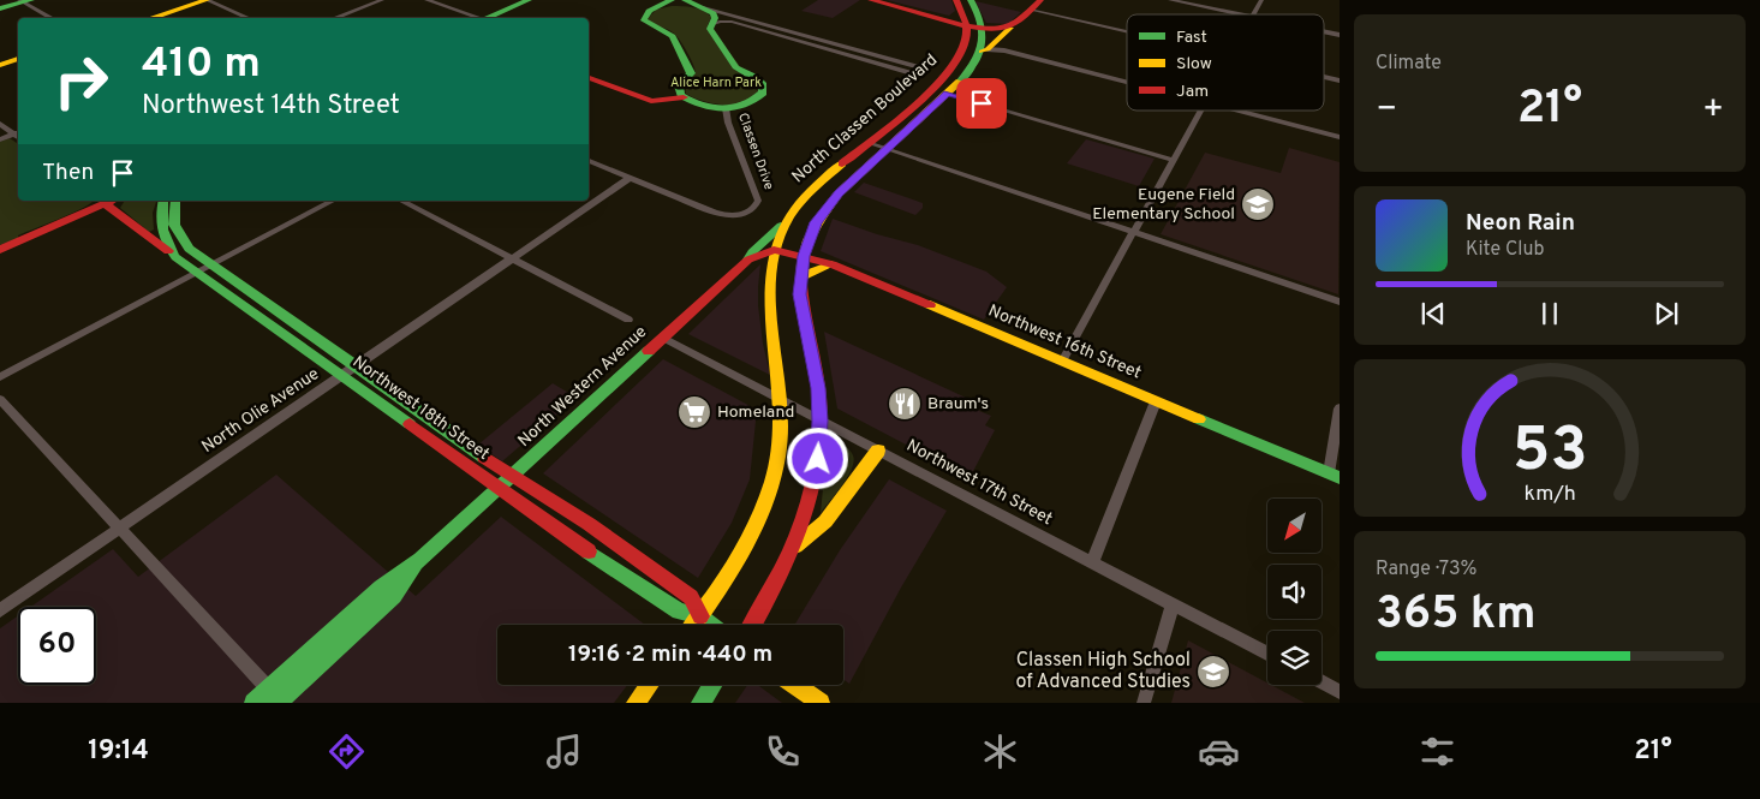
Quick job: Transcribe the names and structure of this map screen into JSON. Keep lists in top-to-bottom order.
{
  "streets": {
    "street": [
      "North Classen Boulevard",
      "Classen Drive",
      "Northwest 16th Street",
      "North Western Avenue",
      "Northwest 18th Street",
      "North Olie Avenue",
      "Northwest 17th Street"
    ]
  },
  "crossings": [
    ["North Classen Boulevard", "Northwest 16th Street"],
    ["North Classen Boulevard", "North Western Avenue"],
    ["North Classen Boulevard", "Northwest 18th Street"],
    ["North Classen Boulevard", "Northwest 17th Street"],
    ["Classen Drive", "North Olie Avenue"],
    ["Northwest 16th Street", "North Western Avenue"],
    ["North Western Avenue", "Northwest 18th Street"],
    ["North Western Avenue", "Northwest 17th Street"],
    ["Northwest 18th Street", "North Olie Avenue"]
  ],
  "parks": ["Alice Harn Park"],
  "places": {
    "school or university": ["Eugene Field Elementary School", "Classen High School of Advanced Studies"],
    "restaurant": ["Braum's"],
    "supermarket": ["Homeland"]
  },
  "legend": ["Fast", "Slow", "Jam"],
  "north": "bottom left",
  "page": {
    "tile": [
      "Climate",
      ["Range · 73%", "365 km"]
    ],
    "turn": ["410 m", "Northwest 14th Street"],
    "heat": ["−", "21°", "+"],
    "then": "Then",
    "song": ["Neon Rain", "Kite Club"],
    "limit": "60",
    "trip": "19:16 · 2 min · 440 m",
    "tabs": ["19:14", "21°"],
    "gauge": ["53", "km/h"]
  }
}
